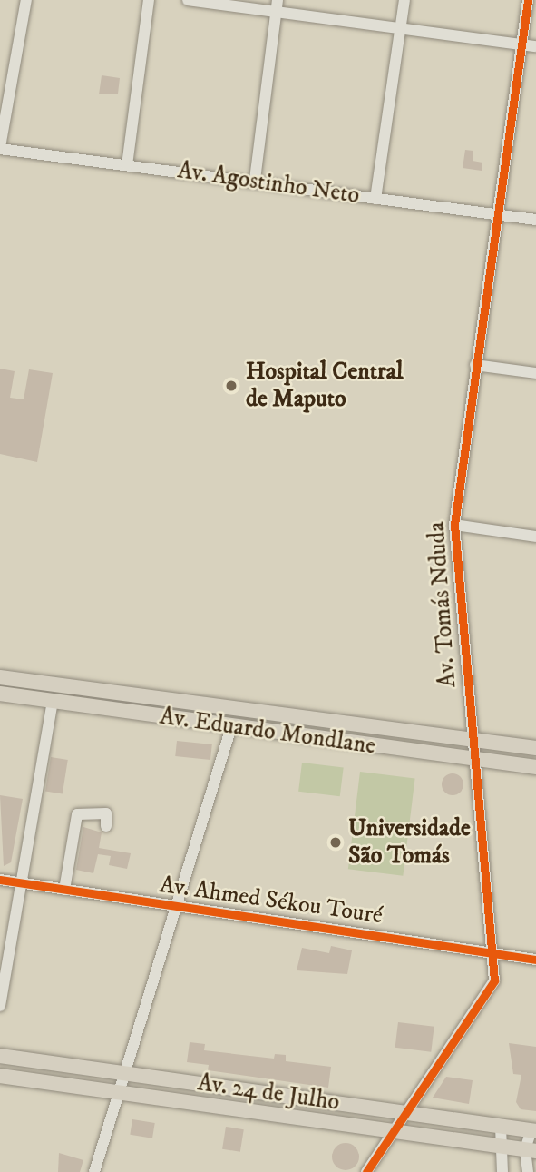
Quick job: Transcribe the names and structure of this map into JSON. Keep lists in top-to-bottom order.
{
  "streets": {
    "main road": ["Av. Eduardo Mondlane", "Av. 24 de Julho"],
    "street": ["Av. Agostinho Neto", "Av. Tomás Nduda", "Av. Ahmed Sékou Touré"]
  },
  "crossings": [
    ["Av. Agostinho Neto", "Av. Tomás Nduda"],
    ["Av. Tomás Nduda", "Av. Eduardo Mondlane"],
    ["Av. Tomás Nduda", "Av. Ahmed Sékou Touré"],
    ["Av. Tomás Nduda", "Av. 24 de Julho"]
  ],
  "places": ["Hospital Central de Maputo", "Universidade São Tomás"]
}
